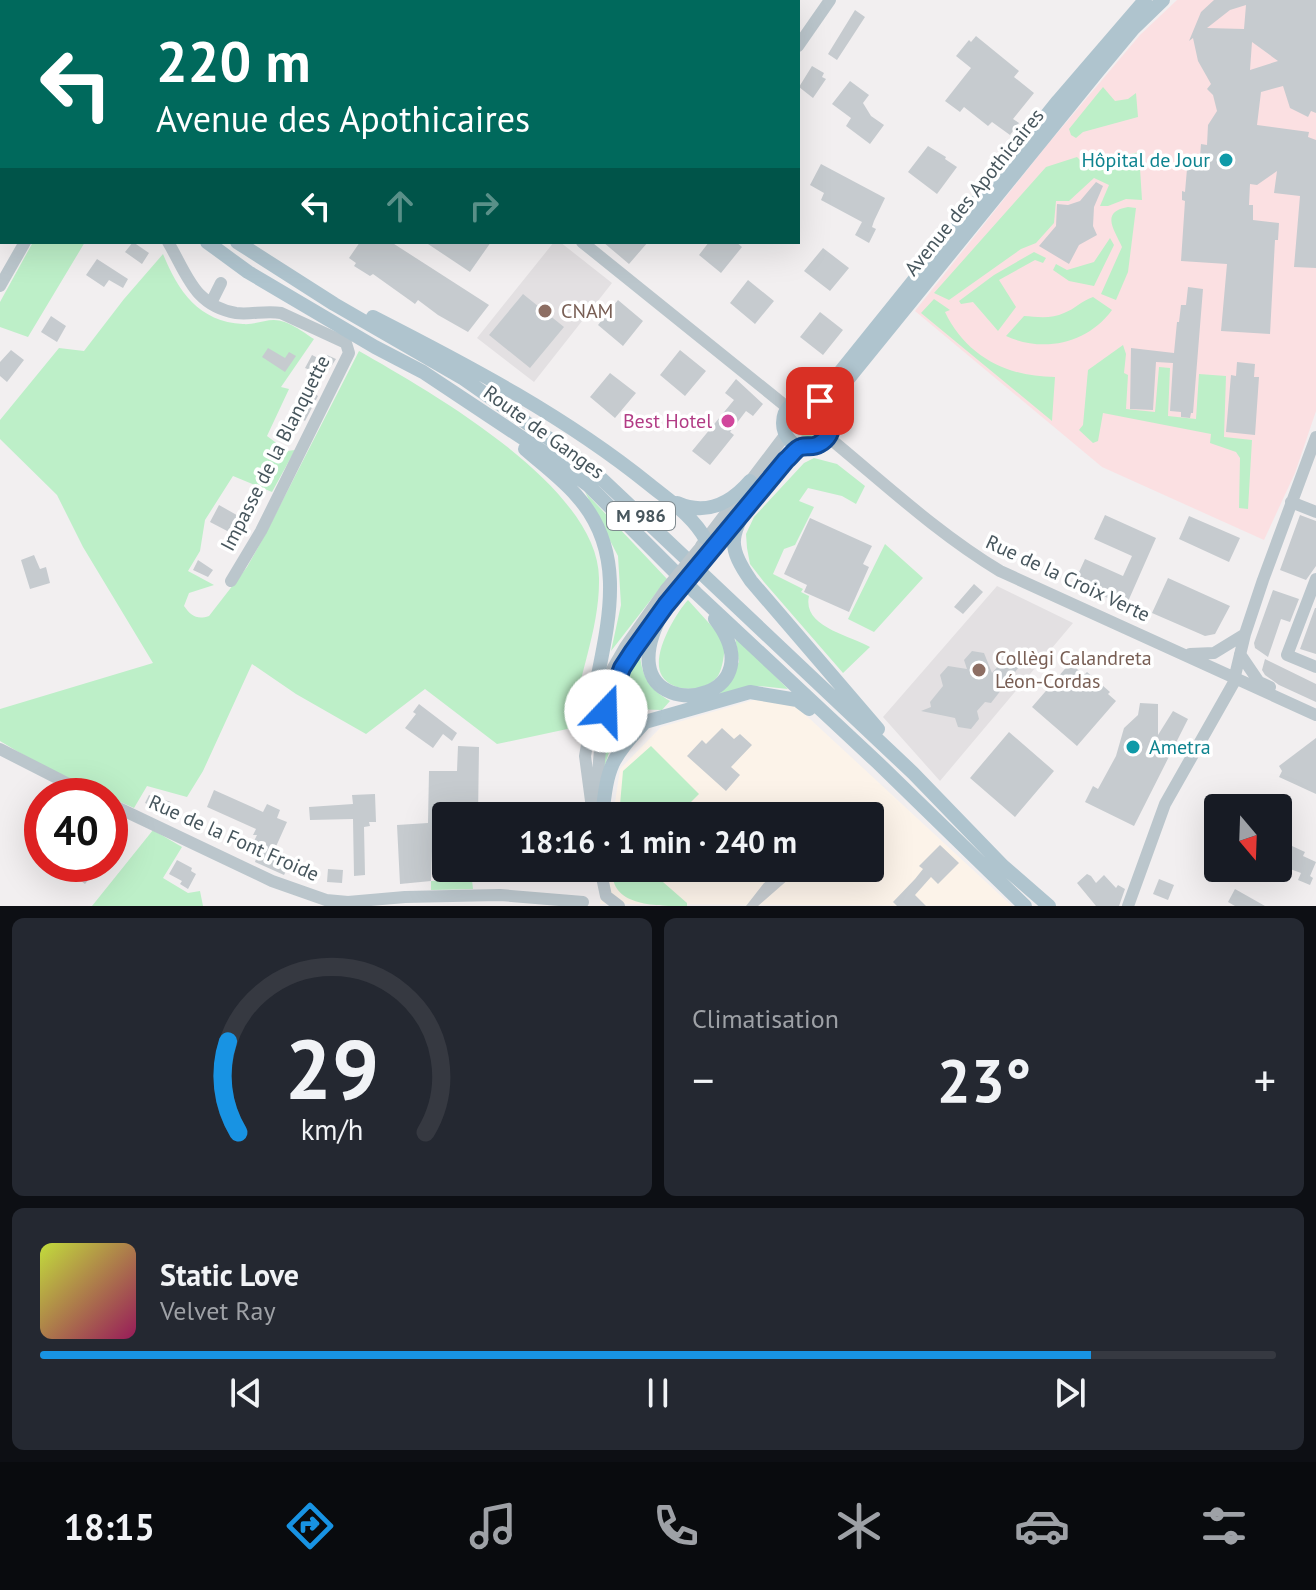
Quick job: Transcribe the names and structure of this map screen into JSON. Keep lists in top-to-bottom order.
{
  "streets": {
    "main road": ["Avenue des Apothicaires", "Route de Ganges", "M 986"],
    "street": ["Impasse de la Blanquette", "Rue de la Croix Verte", "Rue de la Font Froide"]
  },
  "crossings": [
    ["Avenue des Apothicaires", "Rue de la Croix Verte"],
    ["Route de Ganges", "M 986"]
  ],
  "places": [
    "Hôpital de Jour",
    "CNAM",
    "Best Hotel",
    "Collègi Calandreta Léon-Cordas",
    "Ametra"
  ],
  "north": "bottom",
  "page": {
    "turn": ["220 m", "Avenue des Apothicaires"],
    "limit": "40",
    "trip": "18:16 · 1 min · 240 m",
    "tile": "Climatisation",
    "heat": ["−", "23°", "+"],
    "song": ["Static Love", "Velvet Ray"],
    "tabs": "18:15",
    "gauge": ["29", "km/h"]
  }
}
